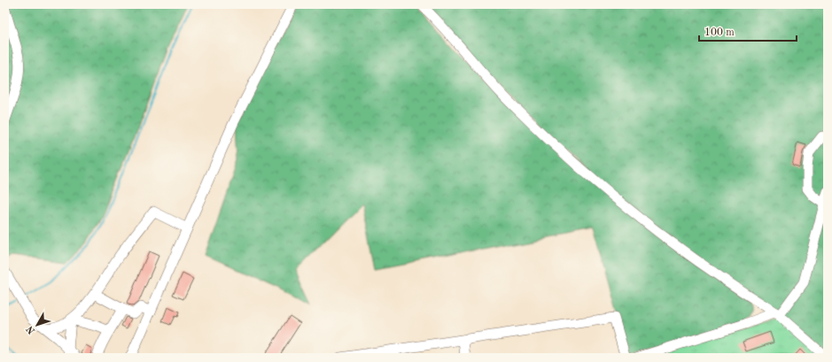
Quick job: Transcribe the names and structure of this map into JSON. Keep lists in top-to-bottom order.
{
  "scale_bar": "100 m",
  "north": "bottom left"
}
